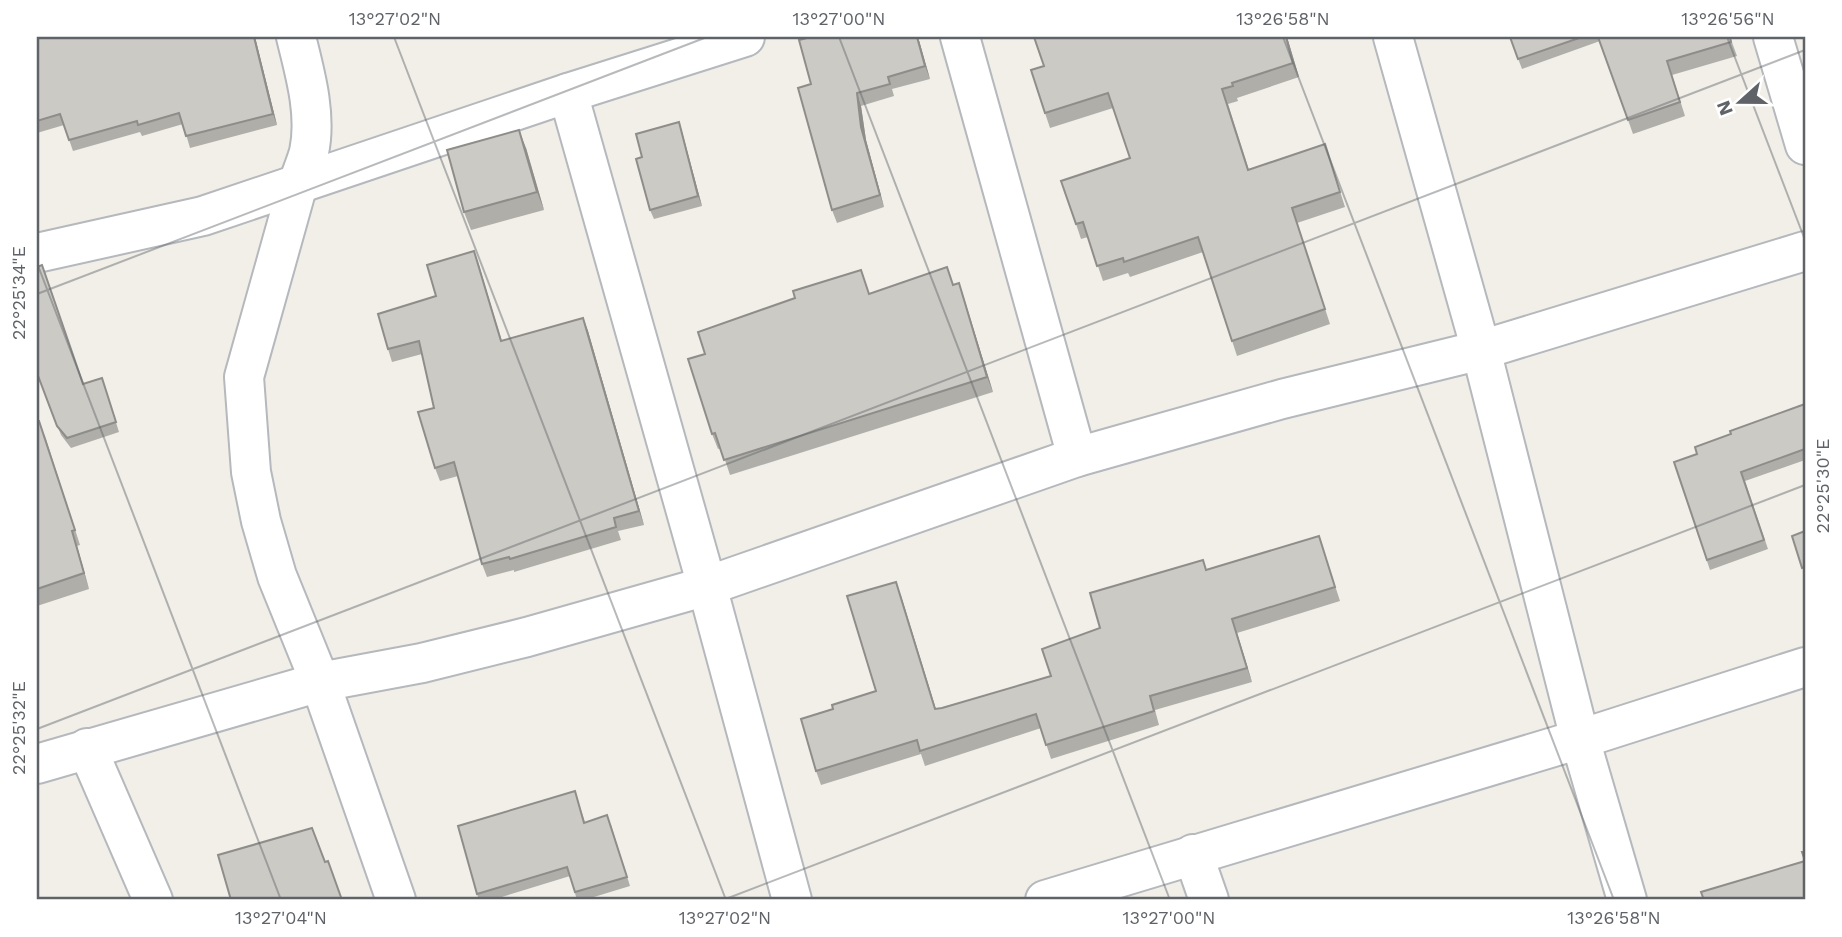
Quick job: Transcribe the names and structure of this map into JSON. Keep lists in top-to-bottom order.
{
  "north": "left",
  "coordinates": [
    "13°27'02\"N",
    "13°27'00\"N",
    "13°26'58\"N",
    "13°26'56\"N",
    "22°25'34\"E",
    "22°25'30\"E",
    "22°25'32\"E",
    "13°27'04\"N"
  ]
}
